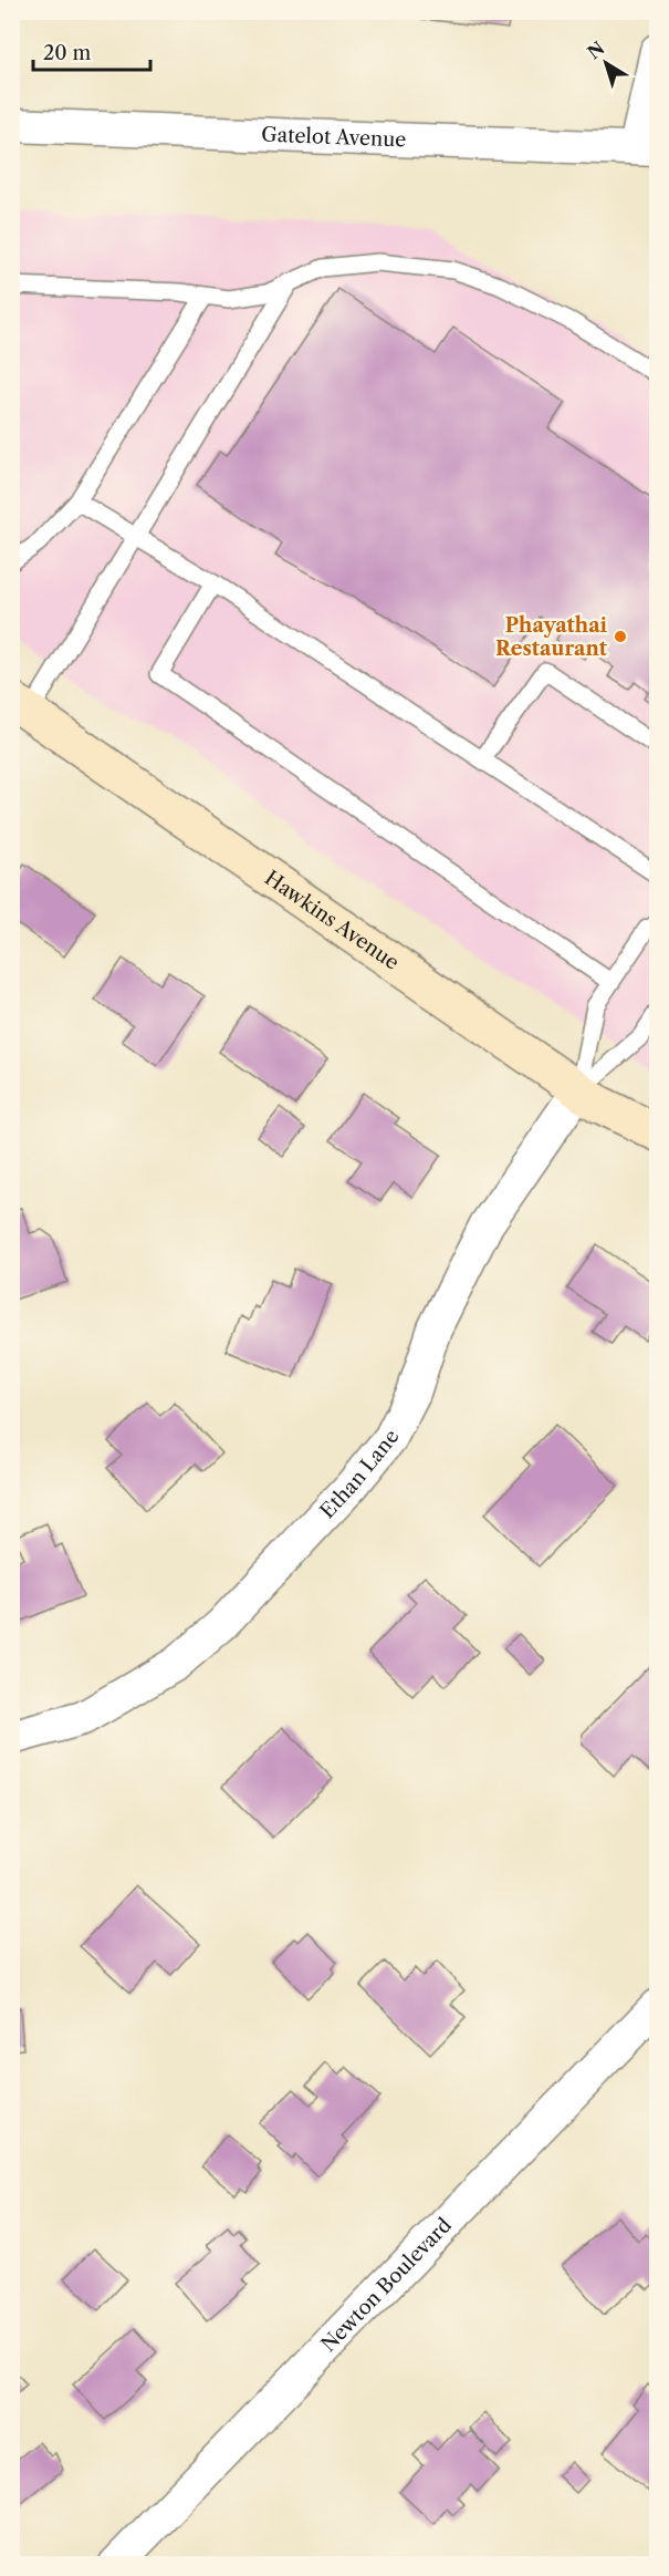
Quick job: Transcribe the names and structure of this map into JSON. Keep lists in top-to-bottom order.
{
  "streets": {
    "street": [
      "Gatelot Avenue",
      "Hawkins Avenue",
      "Ethan Lane",
      "Newton Boulevard"
    ]
  },
  "crossings": [
    ["Hawkins Avenue", "Ethan Lane"]
  ],
  "places": ["Phayathai Restaurant"],
  "scale_bar": "20 m",
  "north": "top left"
}
